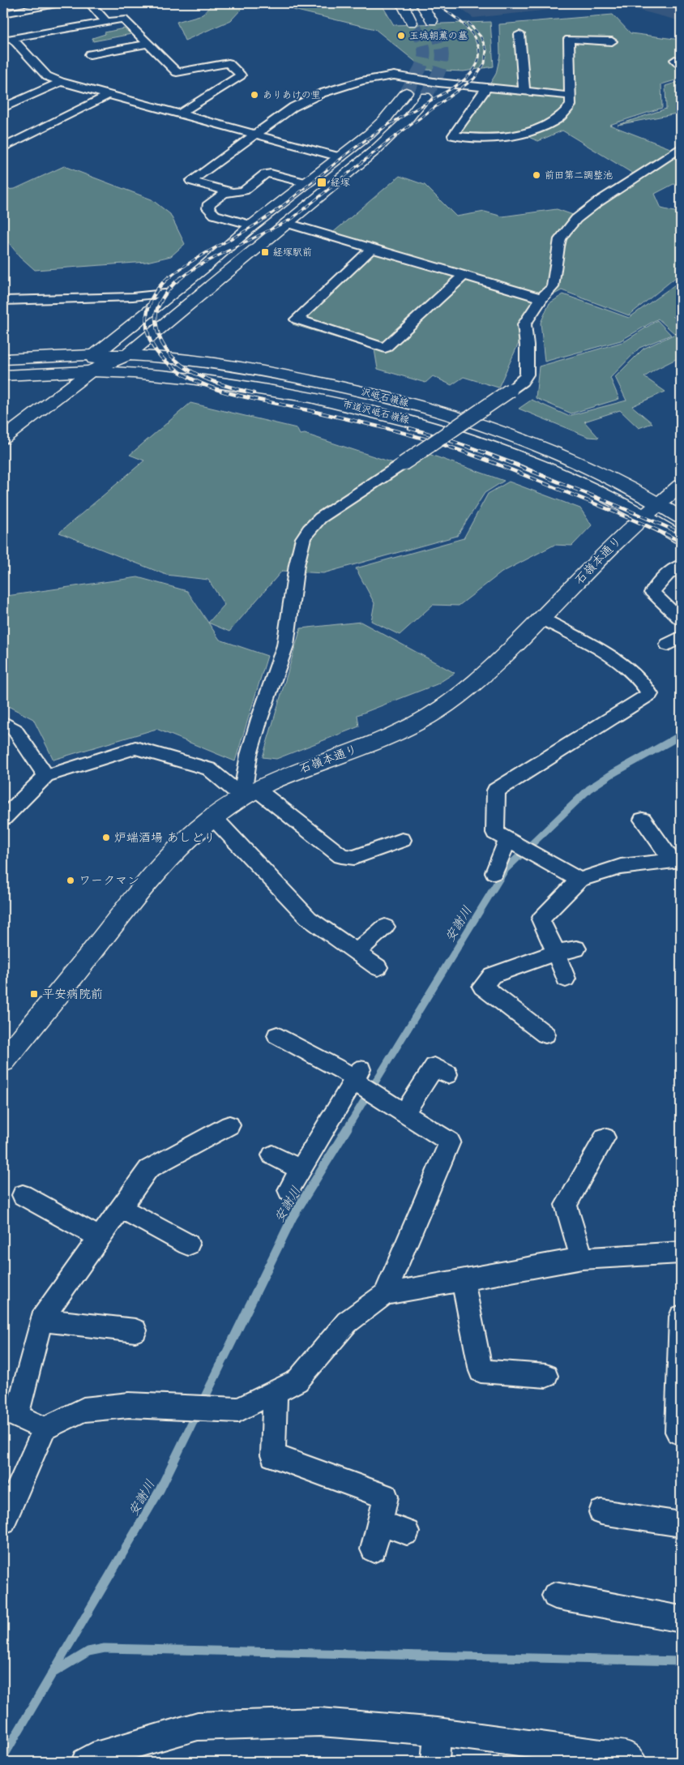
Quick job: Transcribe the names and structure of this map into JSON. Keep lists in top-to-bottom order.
{
  "streets": {
    "street": ["沢岻石嶺線", "市道沢岻石嶺線", "石嶺本通り"]
  },
  "crossings": [
    ["沢岻石嶺線", "市道沢岻石嶺線"],
    ["沢岻石嶺線", "石嶺本通り"],
    ["市道沢岻石嶺線", "石嶺本通り"]
  ],
  "water": ["安謝川"],
  "places": {
    "other": [
      "玉城朝薫の墓",
      "ありあけの里",
      "前田第二調整池",
      "炉端酒場 あしどり",
      "ワークマン"
    ],
    "transit": ["経塚", "経塚駅前", "平安病院前"]
  }
}
